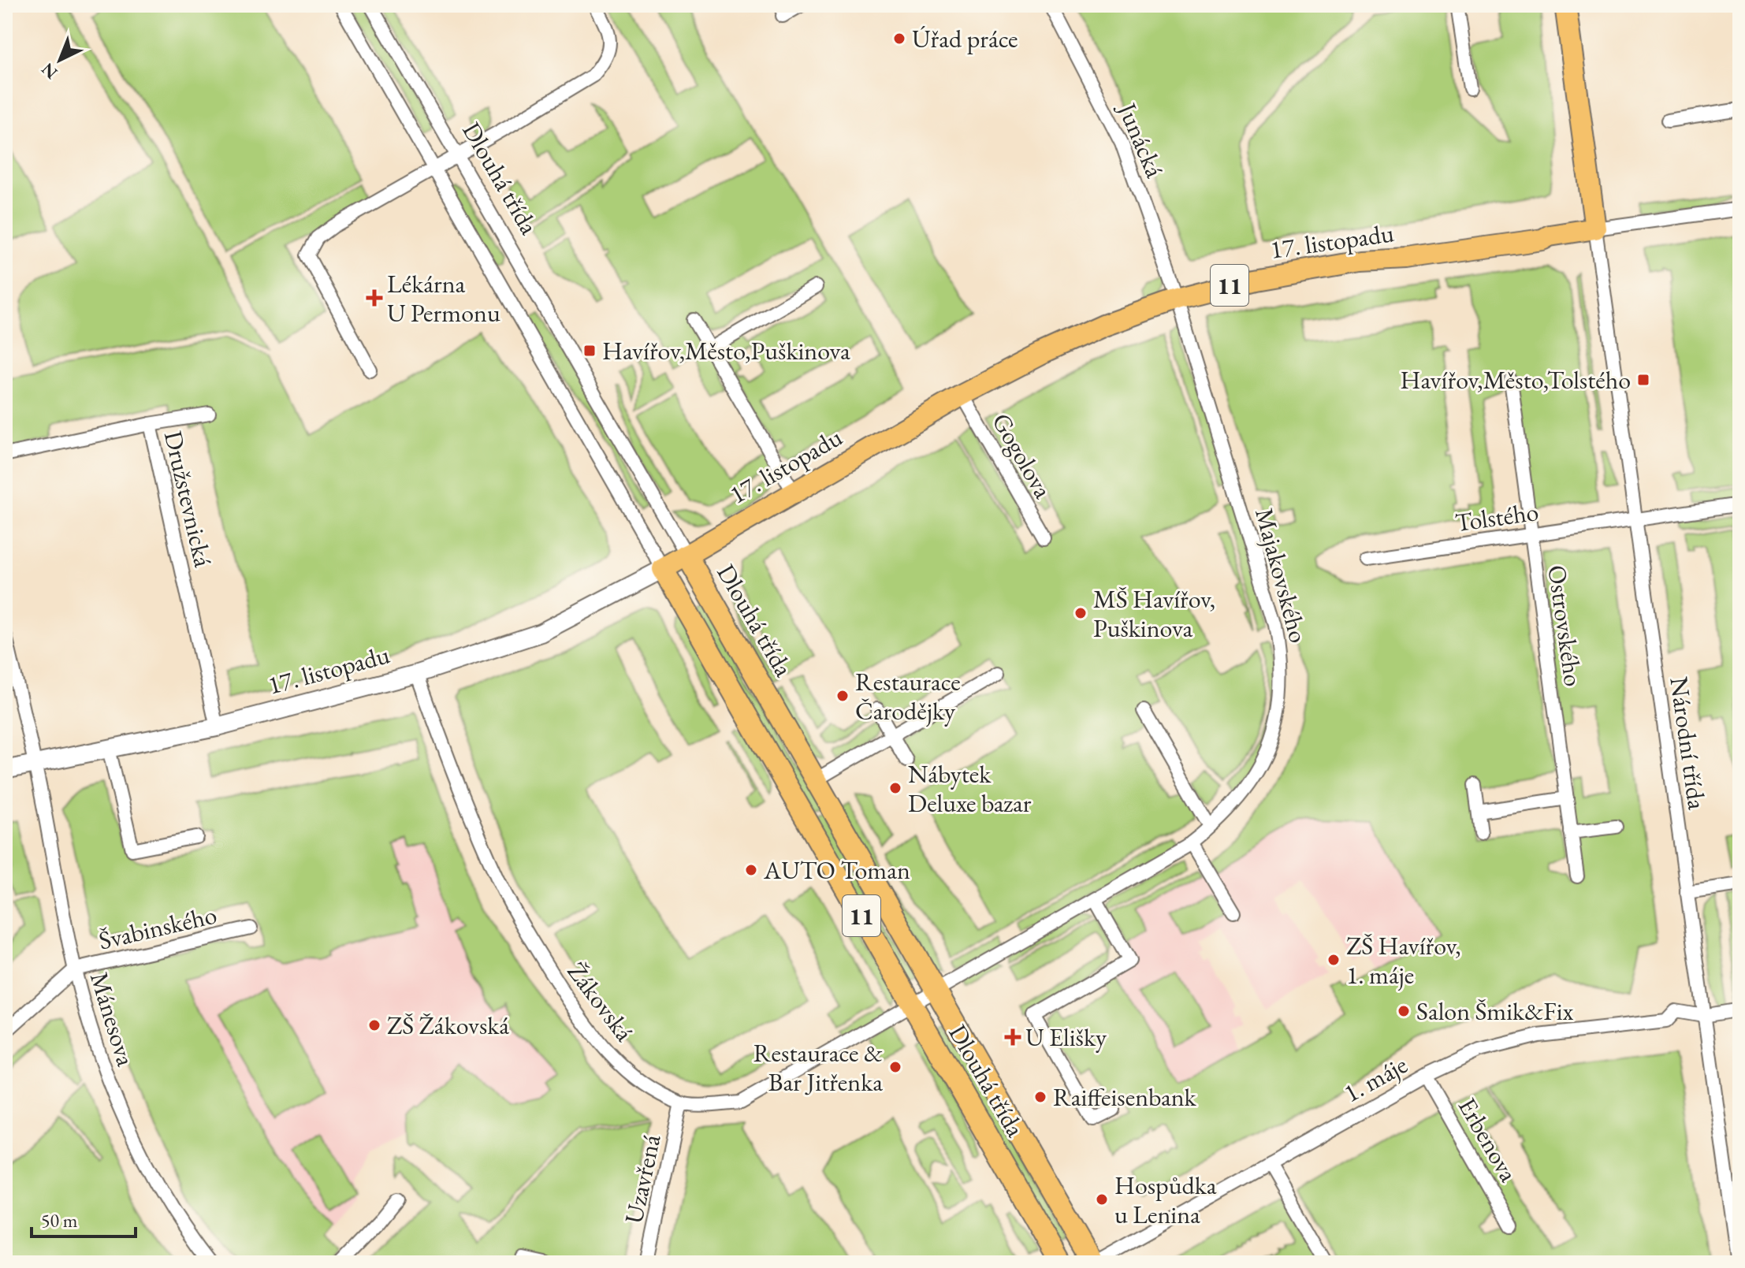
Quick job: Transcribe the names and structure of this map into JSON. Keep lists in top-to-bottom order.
{
  "streets": {
    "main road": ["Dlouhá třída", "17. listopadu", "11"],
    "street": [
      "Junácká",
      "Gogolova",
      "Družstevnická",
      "Tolstého",
      "Majakovského",
      "Ostrovského",
      "Národní třída",
      "Švabinského",
      "Žákovská",
      "Mánesova",
      "1. máje",
      "Erbenova",
      "Uzavřená"
    ]
  },
  "crossings": [
    ["Junácká", "17. listopadu"],
    ["Junácká", "Majakovského"],
    ["Dlouhá třída", "17. listopadu"],
    ["Dlouhá třída", "Majakovského"],
    ["Dlouhá třída", "Žákovská"],
    ["Dlouhá třída", "1. máje"],
    ["17. listopadu", "Gogolova"],
    ["17. listopadu", "Družstevnická"],
    ["17. listopadu", "Majakovského"],
    ["17. listopadu", "Národní třída"],
    ["17. listopadu", "Žákovská"],
    ["17. listopadu", "Mánesova"],
    ["Tolstého", "Ostrovského"],
    ["Tolstého", "Národní třída"],
    ["Majakovského", "Žákovská"],
    ["Národní třída", "1. máje"],
    ["Švabinského", "Mánesova"],
    ["Žákovská", "Uzavřená"],
    ["1. máje", "Erbenova"]
  ],
  "places": {
    "other": [
      "Úřad práce",
      "MŠ Havířov, Puškinova",
      "Restaurace Čarodějky",
      "Nábytek Deluxe bazar",
      "AUTO Toman",
      "ZŠ Havířov, 1. máje",
      "Salon Šmik&Fix",
      "ZŠ Žákovská",
      "Restaurace & Bar Jitřenka",
      "Raiffeisenbank",
      "Hospůdka u Lenina"
    ],
    "health": ["Lékárna U Permonu", "U Elišky"],
    "transit": ["Havířov,Město,Puškinova", "Havířov,Město,Tolstého"]
  },
  "scale_bar": "50 m",
  "north": "bottom left"
}
